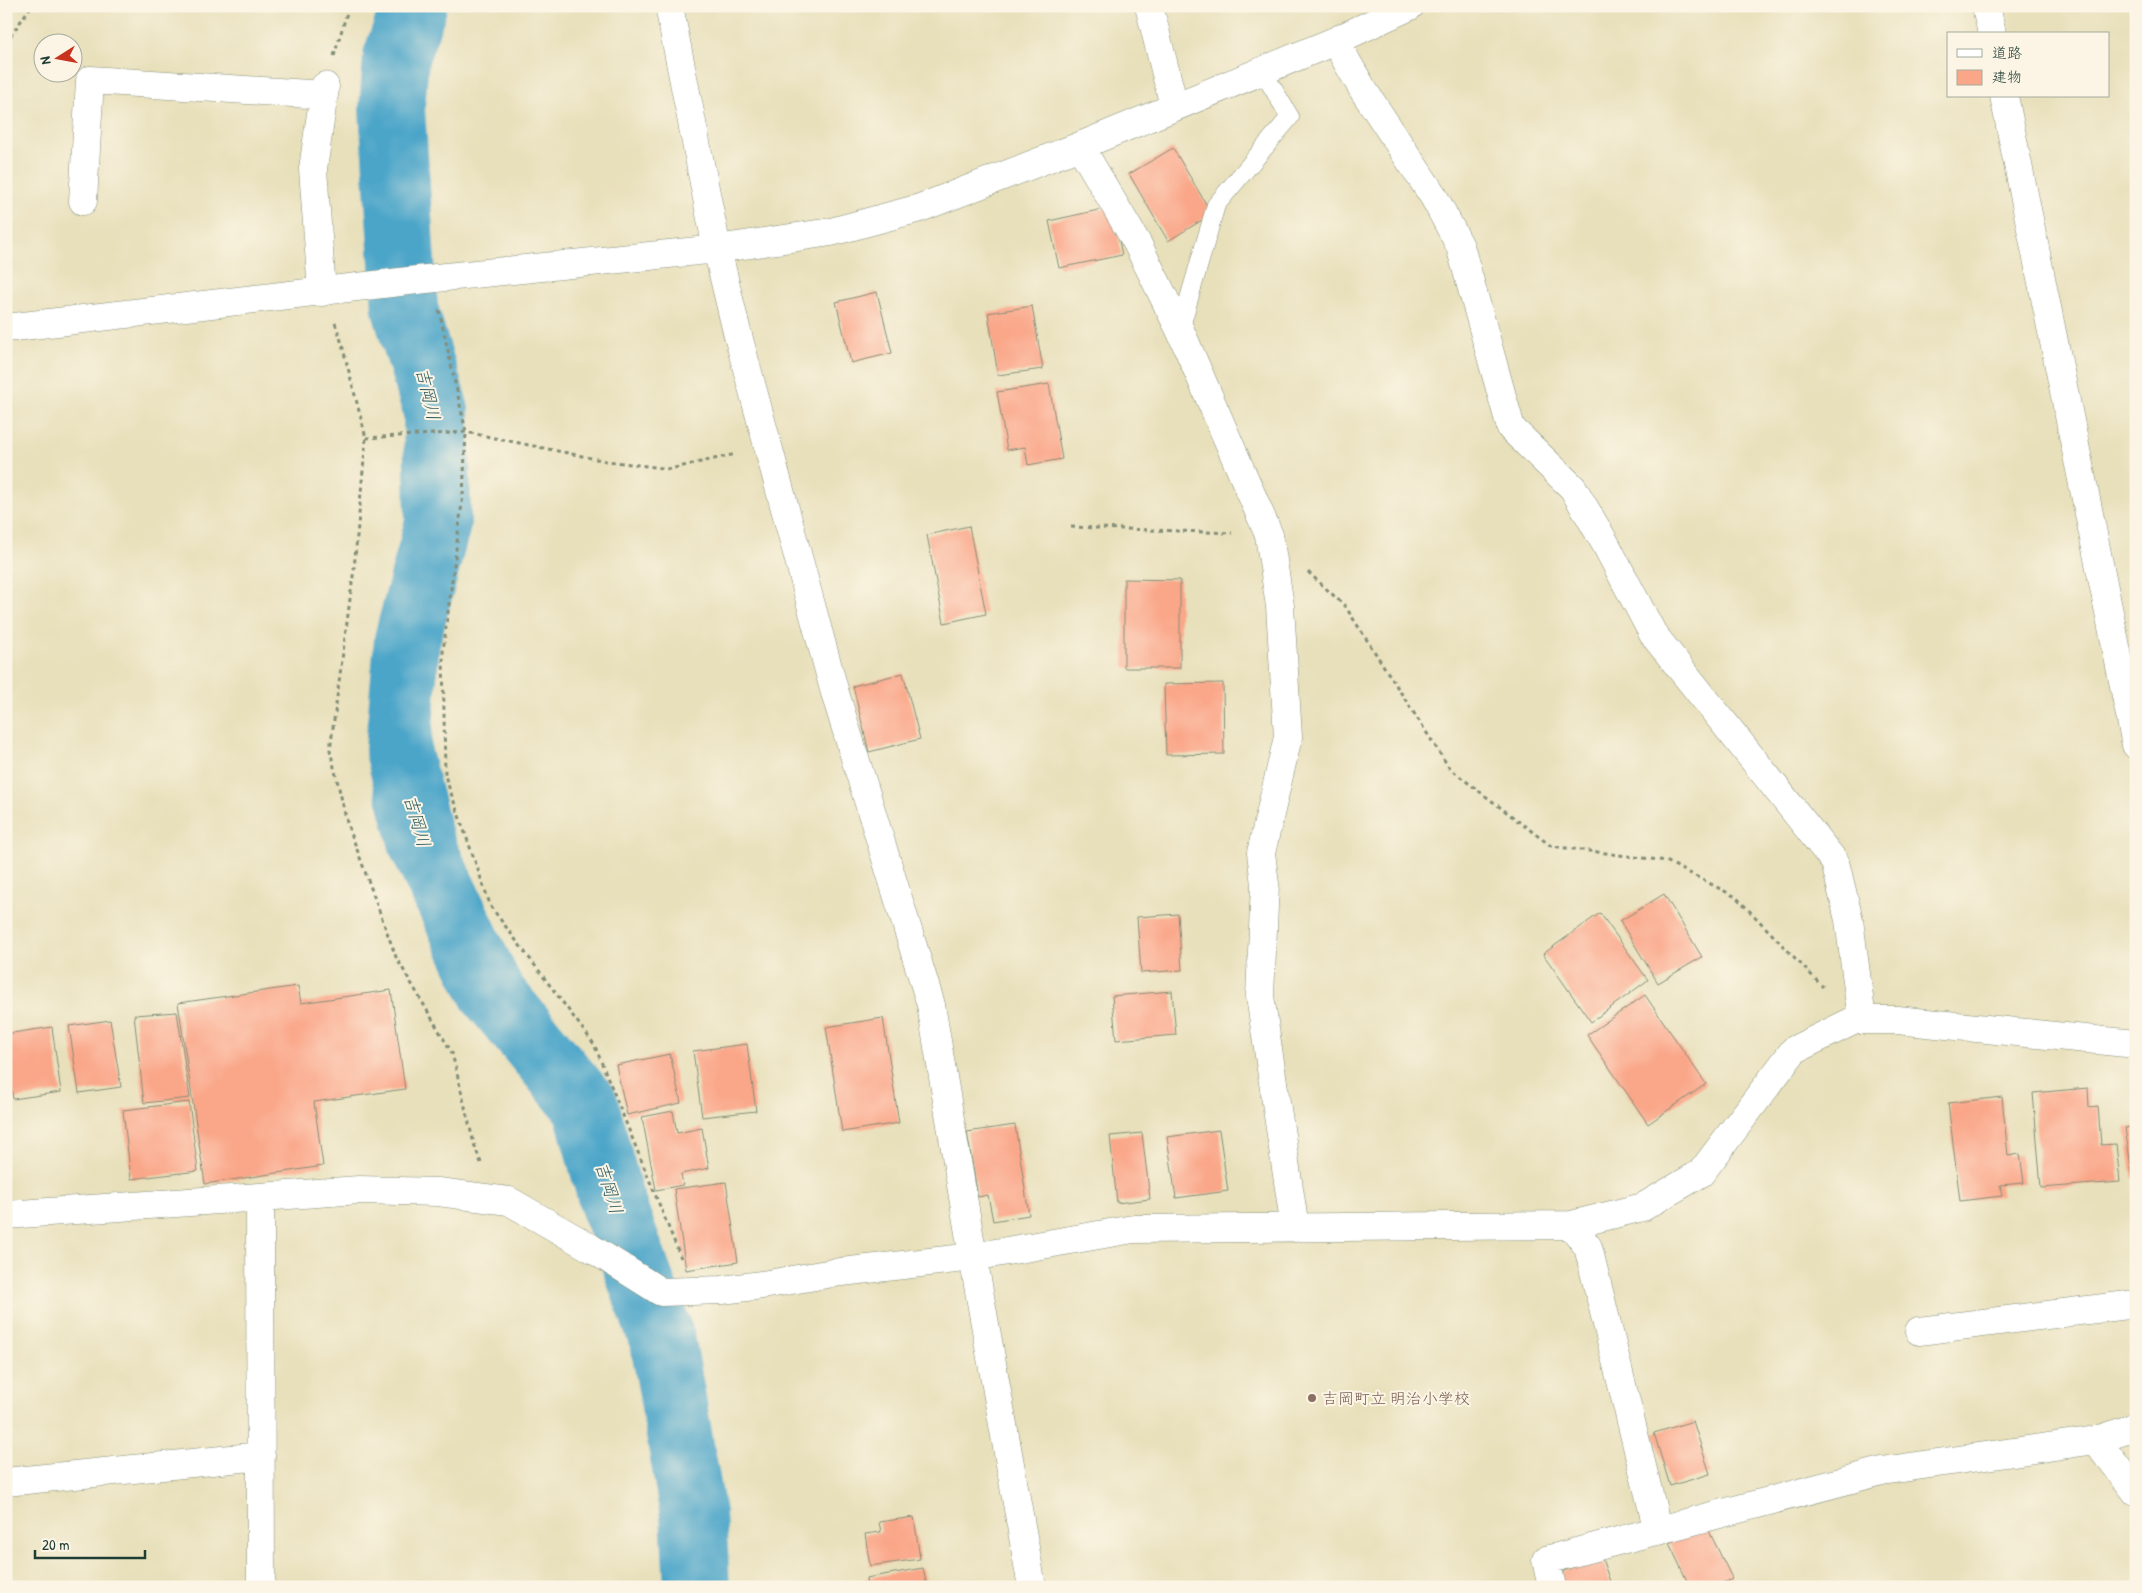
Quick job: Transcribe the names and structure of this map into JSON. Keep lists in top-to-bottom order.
{
  "water": ["吉岡川"],
  "places": ["吉岡町立 明治小学校"],
  "legend": ["道路", "建物"],
  "scale_bar": "20 m",
  "north": "left"
}
